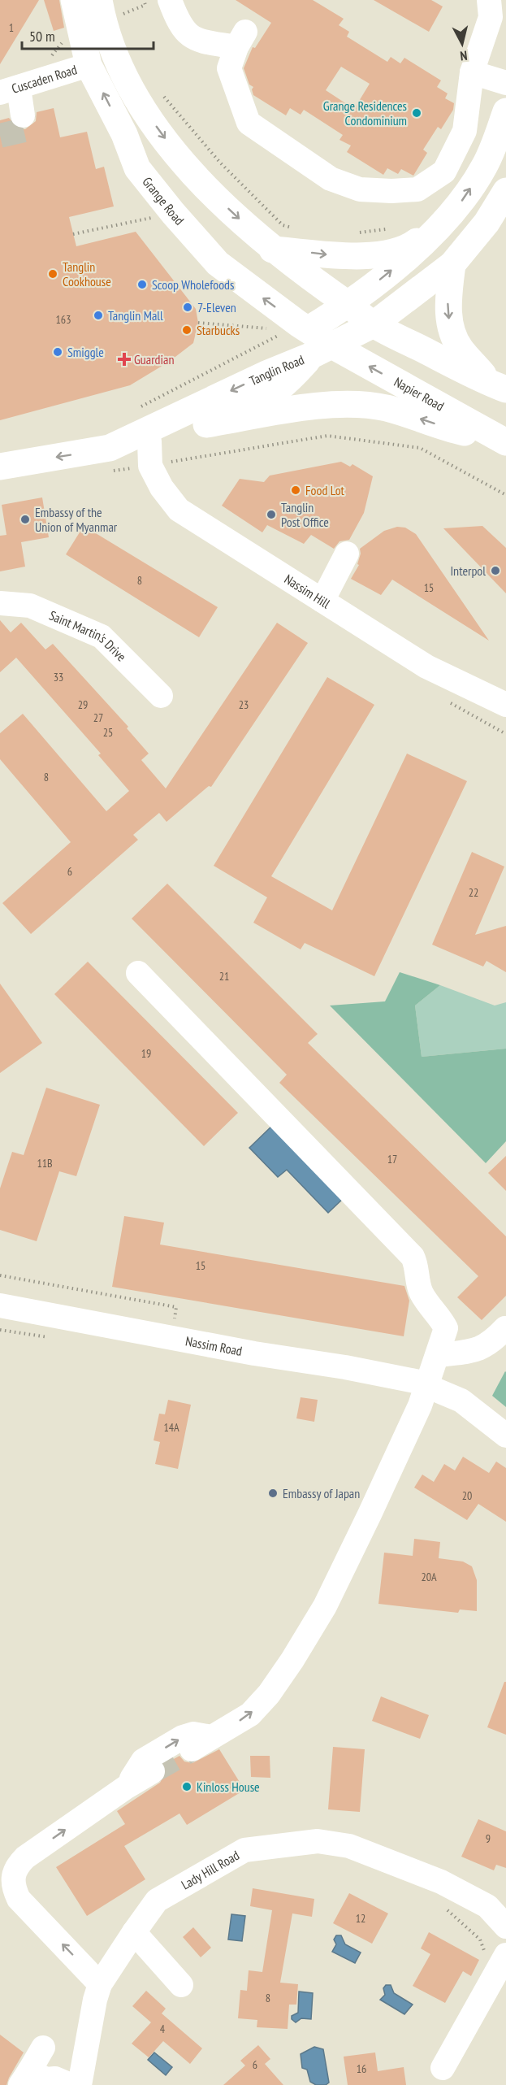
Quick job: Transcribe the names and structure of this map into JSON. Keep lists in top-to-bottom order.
{
  "streets": {
    "main road": ["Grange Road", "Tanglin Road", "Napier Road"],
    "street": [
      "Cuscaden Road",
      "Nassim Hill",
      "Saint Martin's Drive",
      "Nassim Road",
      "Lady Hill Road"
    ]
  },
  "crossings": [
    ["Cuscaden Road", "Grange Road"],
    ["Grange Road", "Tanglin Road"],
    ["Grange Road", "Napier Road"],
    ["Tanglin Road", "Napier Road"]
  ],
  "places": {
    "other": [
      "Grange Residences Condominium",
      "Tanglin Cookhouse",
      "Scoop Wholefoods",
      "7-Eleven",
      "Tanglin Mall",
      "Starbucks",
      "Smiggle",
      "Food Lot",
      "Tanglin Post Office",
      "Embassy of the Union of Myanmar",
      "Interpol",
      "Embassy of Japan",
      "Kinloss House"
    ],
    "health": ["Guardian"]
  },
  "house_numbers": [
    "1",
    "163",
    "8",
    "15",
    "33",
    "29",
    "23",
    "27",
    "25",
    "8",
    "6",
    "22",
    "21",
    "19",
    "17",
    "11B",
    "15",
    "14A",
    "20",
    "20A",
    "9",
    "12",
    "8",
    "4",
    "6",
    "16"
  ],
  "scale_bar": "50 m",
  "north": "bottom"
}
